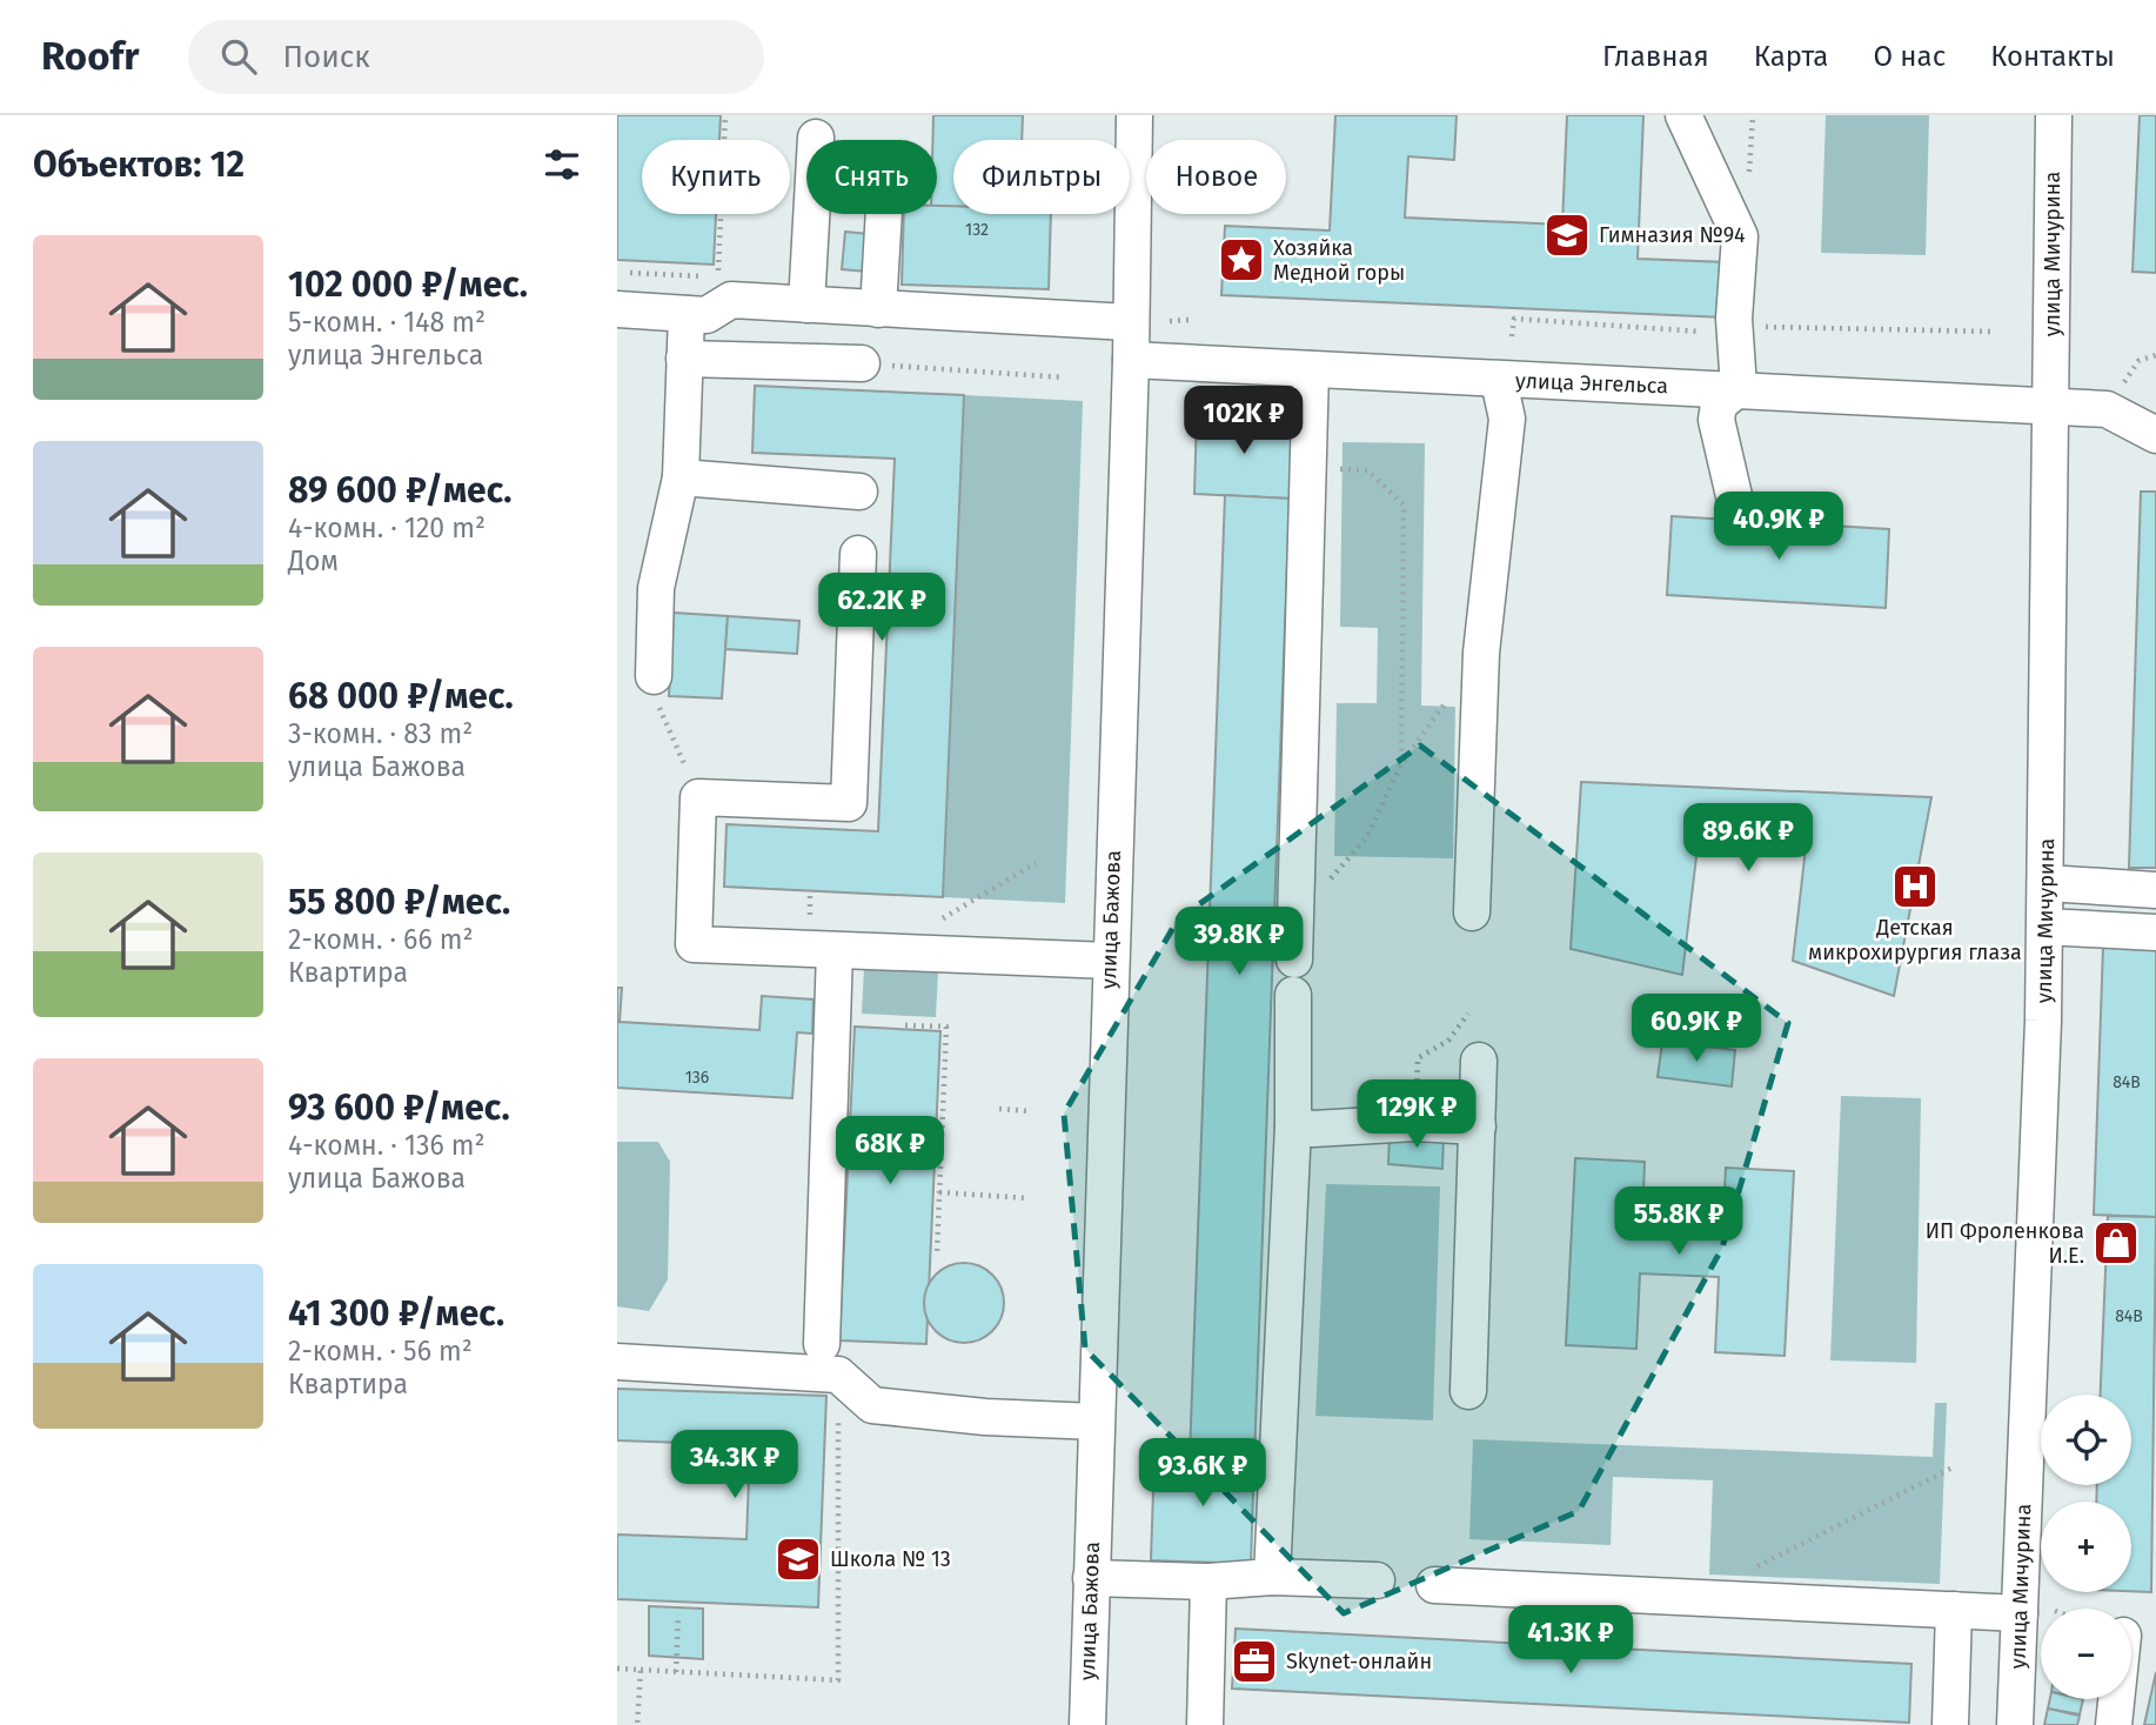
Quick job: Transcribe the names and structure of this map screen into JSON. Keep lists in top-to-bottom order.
{
  "streets": {
    "street": ["улица Мичурина", "улица Энгельса", "улица Бажова"]
  },
  "crossings": [
    ["улица Мичурина", "улица Энгельса"],
    ["улица Энгельса", "улица Бажова"]
  ],
  "places": {
    "school or university": ["Гимназия №94", "Школа № 13"],
    "place": ["Хозяйка Медной горы"],
    "hospital": ["Детская микрохирургия глаза"],
    "shop": ["ИП Фроленкова И.Е."],
    "office": ["Skynet-онлайн"]
  },
  "house_numbers": [
    "132",
    "136",
    "84В",
    "84В"
  ],
  "page": {
    "header": "Roofr",
    "search": "Поиск",
    "nav": [
      "Главная",
      "Карта",
      "О нас",
      "Контакты"
    ],
    "heading": "Объектов: 12",
    "chip": [
      "Купить",
      "Снять",
      "Фильтры",
      "Новое"
    ],
    "list": [
      {
        "name": "102 000 ₽/мес.",
        "note": "5-комн. · 148 m² · улица Энгельса"
      },
      {
        "name": "89 600 ₽/мес.",
        "note": "4-комн. · 120 m² · Дом"
      },
      {
        "name": "68 000 ₽/мес.",
        "note": "3-комн. · 83 m² · улица Бажова"
      },
      {
        "name": "55 800 ₽/мес.",
        "note": "2-комн. · 66 m² · Квартира"
      },
      {
        "name": "93 600 ₽/мес.",
        "note": "4-комн. · 136 m² · улица Бажова"
      },
      {
        "name": "41 300 ₽/мес.",
        "note": "2-комн. · 56 m² · Квартира"
      }
    ],
    "price": [
      "102K ₽",
      "40.9K ₽",
      "62.2K ₽",
      "89.6K ₽",
      "39.8K ₽",
      "60.9K ₽",
      "129K ₽",
      "68K ₽",
      "55.8K ₽",
      "34.3K ₽",
      "93.6K ₽",
      "41.3K ₽"
    ],
    "map_buttons": ["+", "−"]
  }
}
